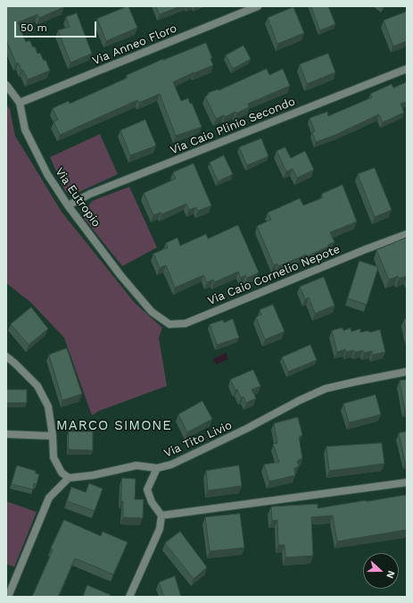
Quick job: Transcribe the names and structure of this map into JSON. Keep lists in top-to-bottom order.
{
  "streets": {
    "street": [
      "Via Anneo Floro",
      "Via Caio Plinio Secondo",
      "Via Eutropio",
      "Via Caio Cornelio Nepote",
      "Via Tito Livio"
    ]
  },
  "crossings": [
    ["Via Anneo Floro", "Via Eutropio"],
    ["Via Caio Plinio Secondo", "Via Eutropio"],
    ["Via Eutropio", "Via Caio Cornelio Nepote"]
  ],
  "districts": ["MARCO SIMONE"],
  "scale_bar": "50 m",
  "north": "right"
}
